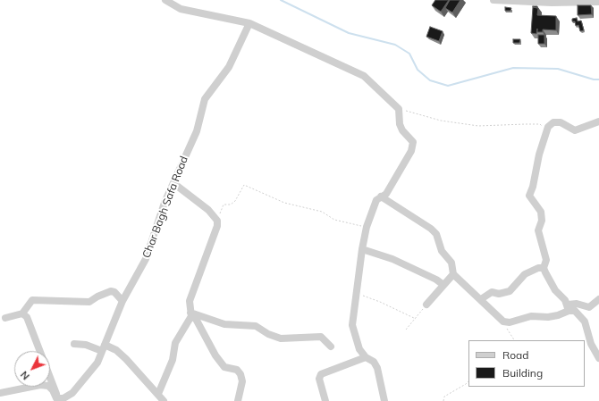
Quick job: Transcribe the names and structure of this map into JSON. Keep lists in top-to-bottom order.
{
  "streets": {
    "street": ["Char Bagh Safa Road"]
  },
  "legend": ["Road", "Building"],
  "north": "bottom left"
}
